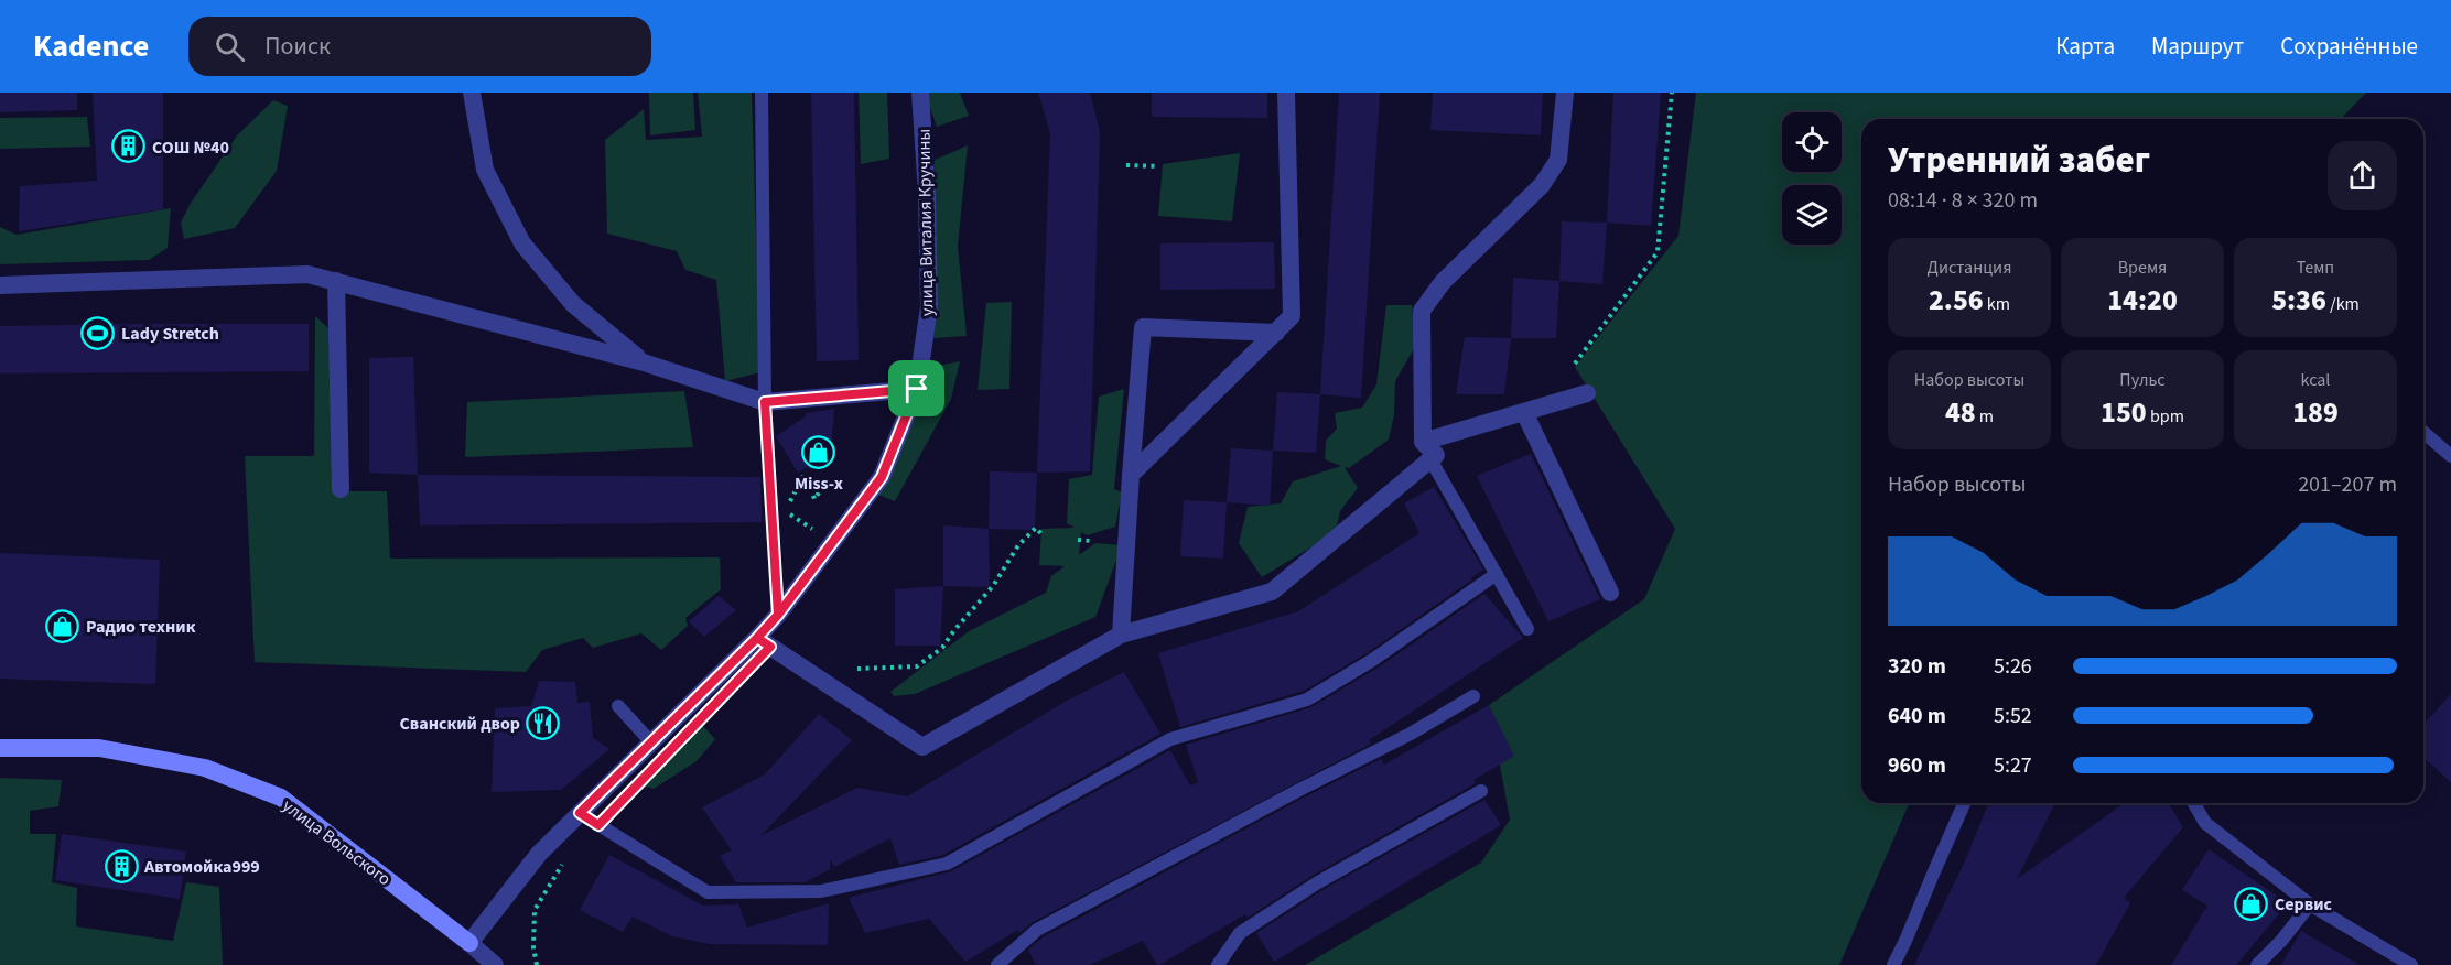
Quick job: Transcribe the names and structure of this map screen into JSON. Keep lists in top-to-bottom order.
{
  "streets": {
    "main road": ["улица Вольского"],
    "street": ["улица Виталия Кручины"]
  },
  "crossings": [
    ["улица Виталия Кручины", "улица Вольского"]
  ],
  "places": {
    "building": ["СОШ №40", "Автомойка999"],
    "sports": ["Lady Stretch"],
    "shop": ["Miss-x", "Радио техник", "Сервис"],
    "restaurant": ["Сванский двор"]
  },
  "page": {
    "header": "Kadence",
    "search": "Поиск",
    "nav": ["Карта", "Маршрут", "Сохранённые"],
    "heading": ["Утренний забег", "08:14 · 8 × 320 m"],
    "stats": [
      ["Дистанция", "2.56 km"],
      ["Время", "14:20"],
      ["Темп", "5:36 /km"],
      ["Набор высоты", "48 m"],
      ["Пульс", "150 bpm"],
      ["kcal", "189"]
    ],
    "chart": ["Набор высоты", "201–207 m"],
    "list": [
      {
        "name": "320 m",
        "note": "5:26"
      },
      {
        "name": "640 m",
        "note": "5:52"
      },
      {
        "name": "960 m",
        "note": "5:27"
      }
    ]
  }
}
